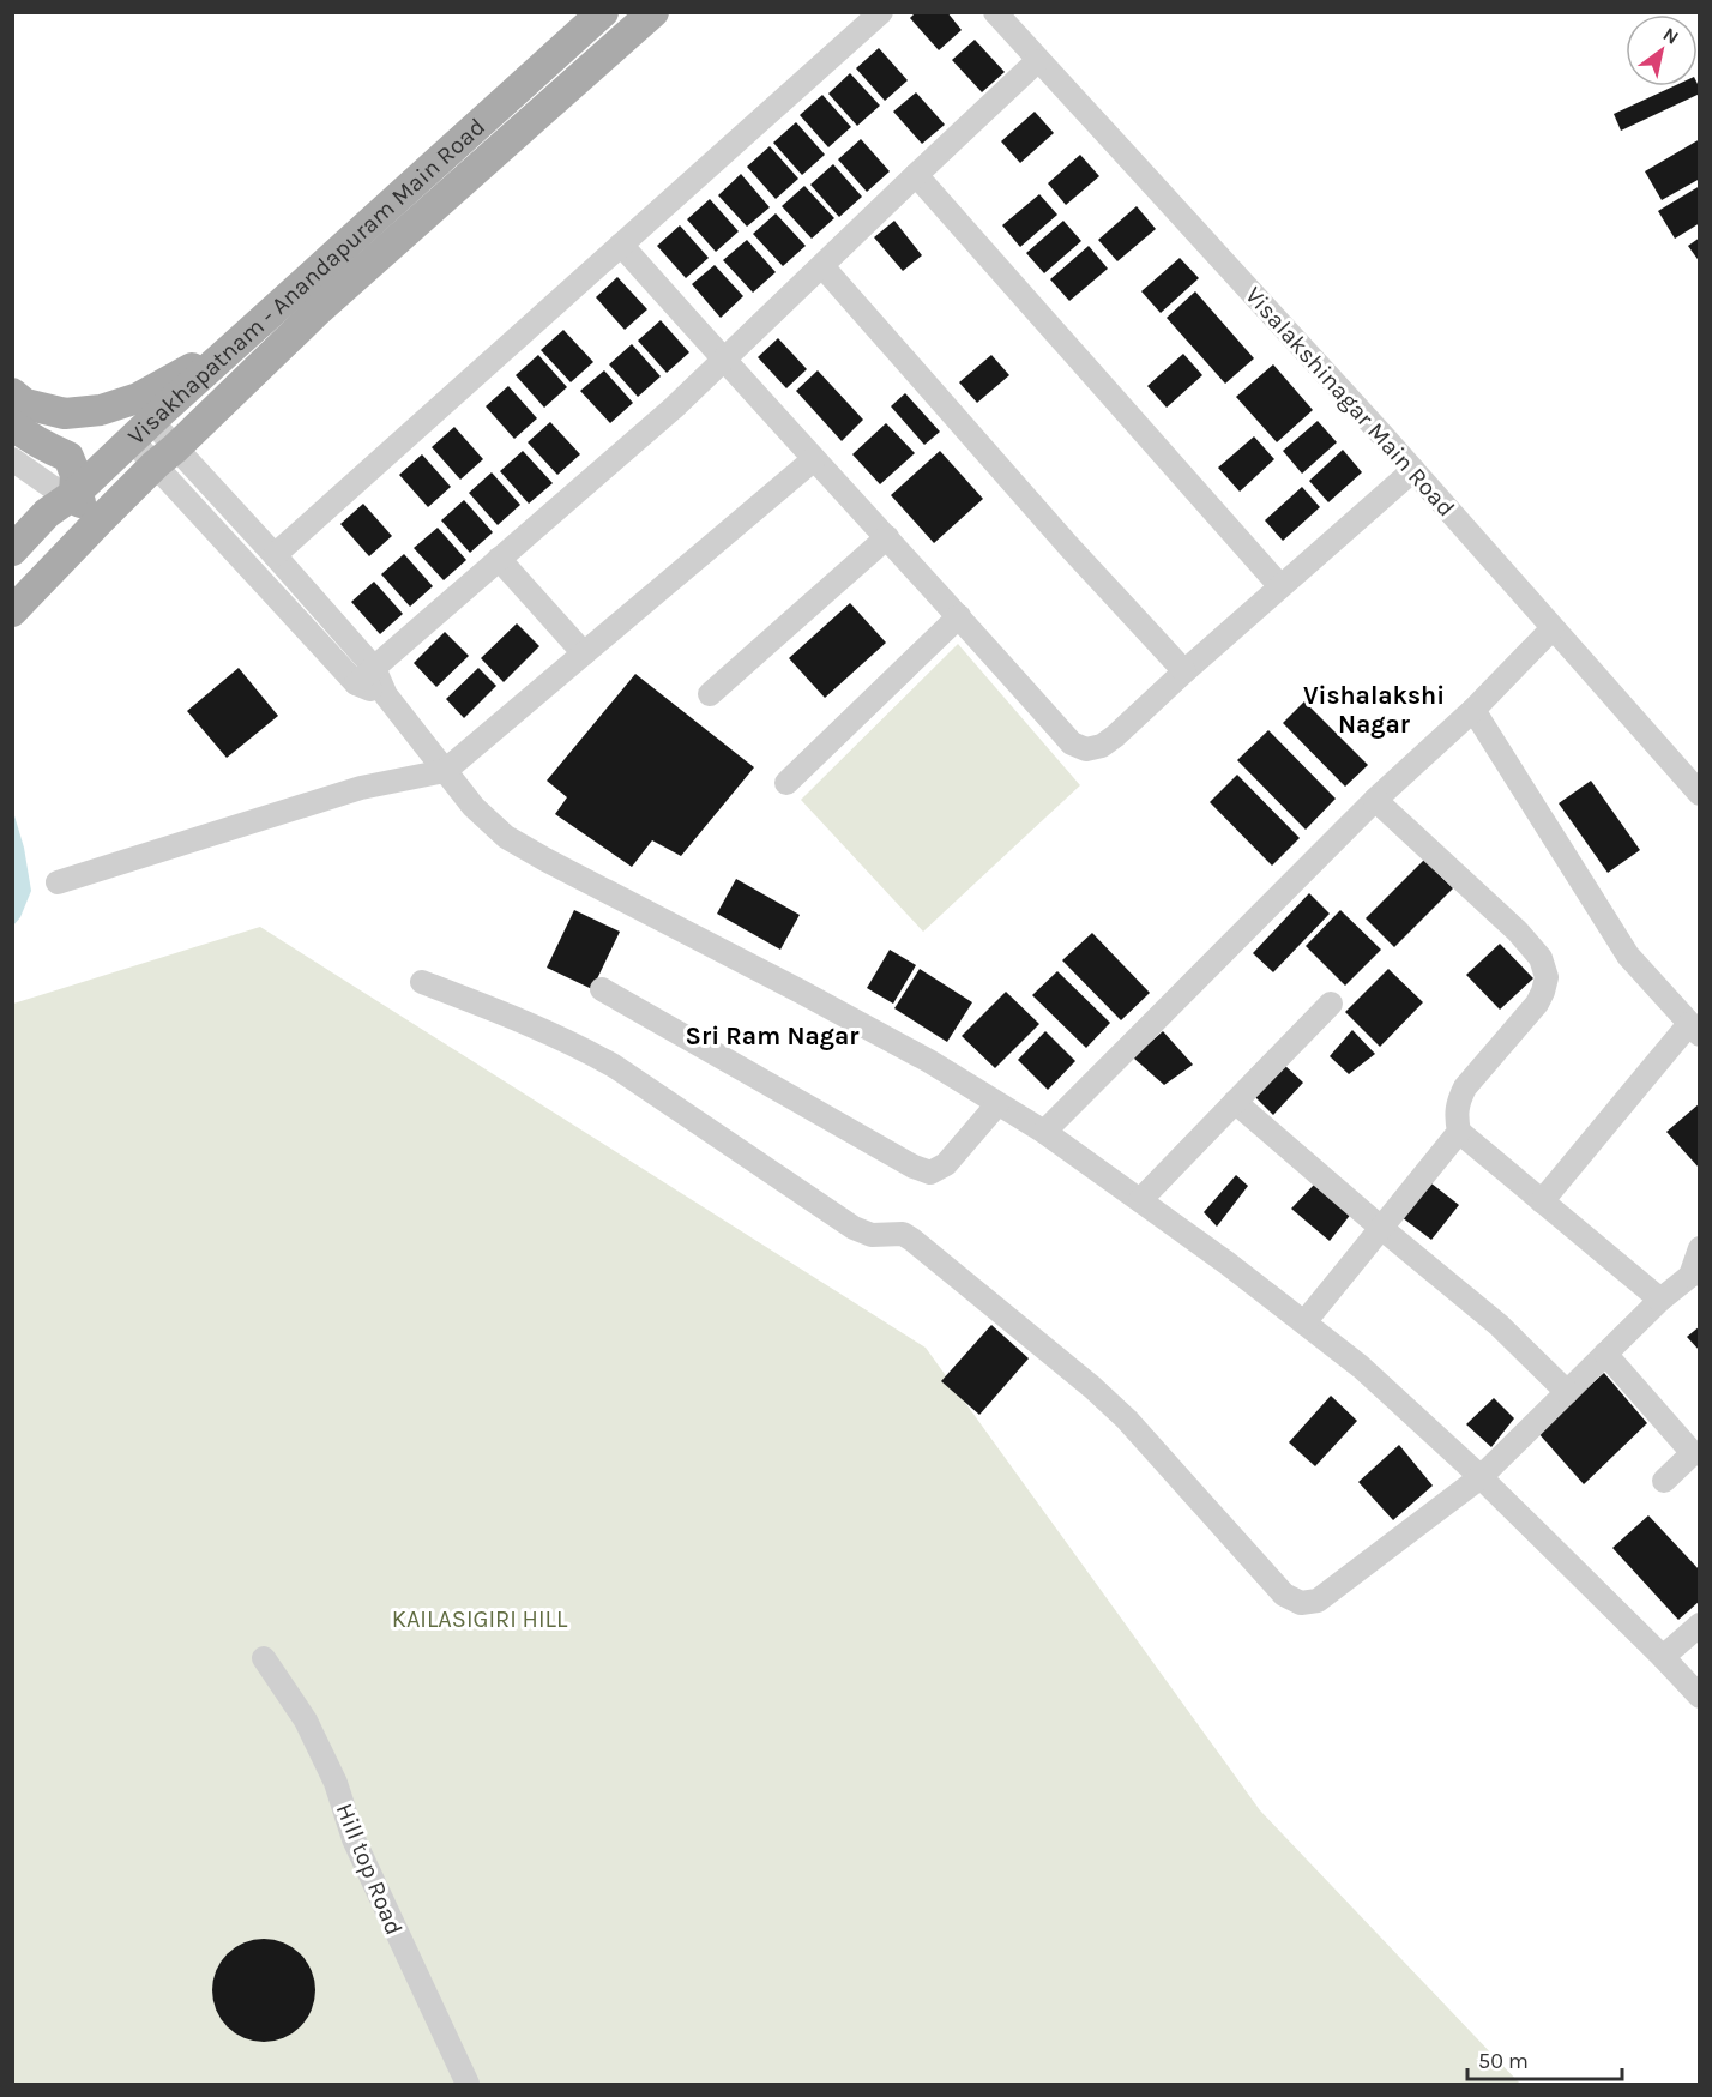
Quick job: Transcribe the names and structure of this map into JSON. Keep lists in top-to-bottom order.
{
  "streets": {
    "main road": ["Visakhapatnam - Anandapuram Main Road"],
    "street": ["Visalakshinagar Main Road", "Hill top Road"]
  },
  "districts": ["Vishalakshi Nagar", "Sri Ram Nagar"],
  "parks": ["KAILASIGIRI HILL"],
  "scale_bar": "50 m",
  "north": "top right"
}
